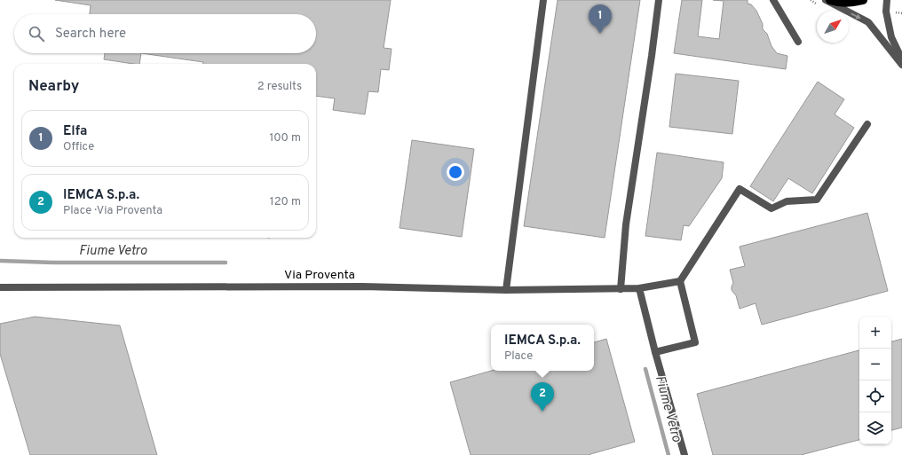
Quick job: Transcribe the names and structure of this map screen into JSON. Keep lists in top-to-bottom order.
{
  "streets": {
    "street": ["Via Proventa"]
  },
  "water": ["Fiume Vetro"],
  "north": "top right",
  "page": {
    "pins": ["1", "2"],
    "search": "Search here",
    "heading": ["Nearby", "2 results"],
    "list": [
      {
        "mark": "1",
        "name": "Elfa",
        "note": "Office",
        "value": "100 m"
      },
      {
        "mark": "2",
        "name": "IEMCA S.p.a.",
        "note": "Place · Via Proventa",
        "value": "120 m"
      }
    ],
    "map_buttons": ["+", "−"],
    "popup": ["IEMCA S.p.a.", "Place"]
  }
}
